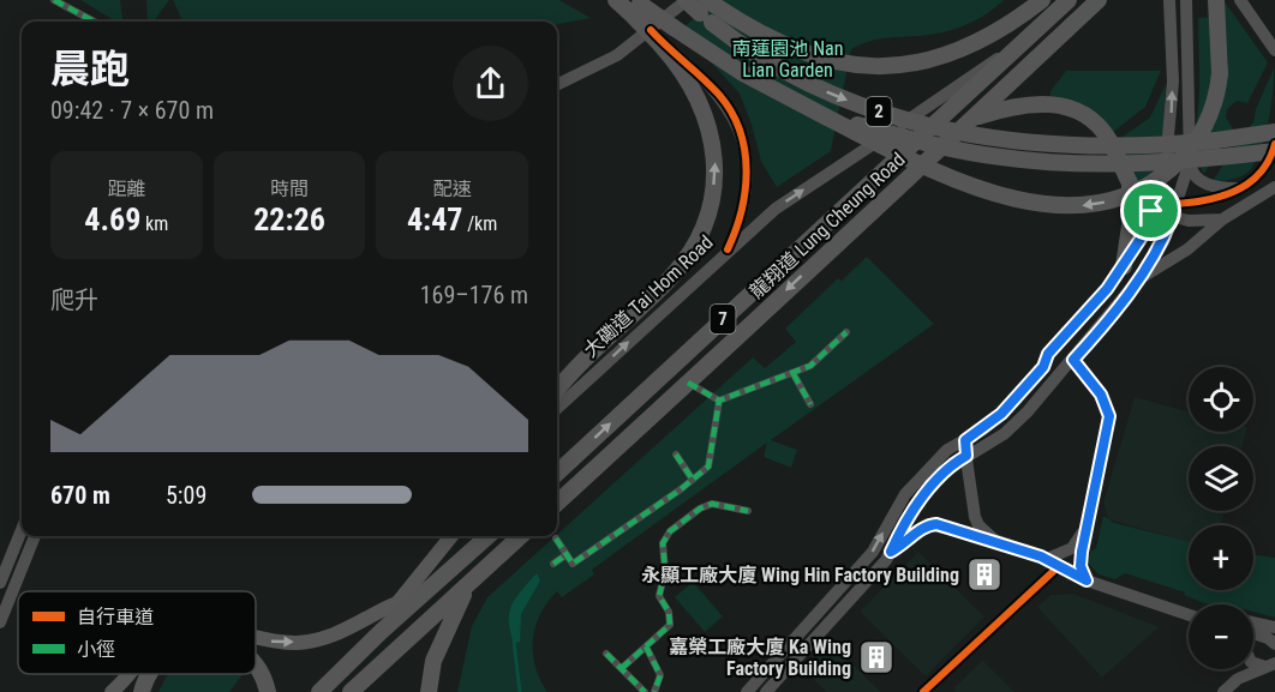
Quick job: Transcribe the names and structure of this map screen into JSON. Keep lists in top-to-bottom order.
{
  "streets": {
    "highway": ["2", "龍翔道 Lung Cheung Road", "7"],
    "main road": ["大磡道 Tai Hom Road"]
  },
  "crossings": [
    ["龍翔道 Lung Cheung Road", "大磡道 Tai Hom Road"]
  ],
  "one_way": ["大磡道 Tai Hom Road"],
  "parks": ["南蓮園池 Nan Lian Garden"],
  "places": {
    "building": ["永顯工廠大廈 Wing Hin Factory Building", "嘉榮工廠大廈 Ka Wing Factory Building"]
  },
  "legend": ["自行車道", "小徑"],
  "page": {
    "heading": ["晨跑", "09:42 · 7 × 670 m"],
    "stats": [
      ["距離", "4.69 km"],
      ["時間", "22:26"],
      ["配速", "4:47 /km"]
    ],
    "chart": ["爬升", "169–176 m"],
    "map_buttons": ["+", "−"],
    "list": [
      {
        "name": "670 m",
        "note": "5:09"
      }
    ]
  }
}
